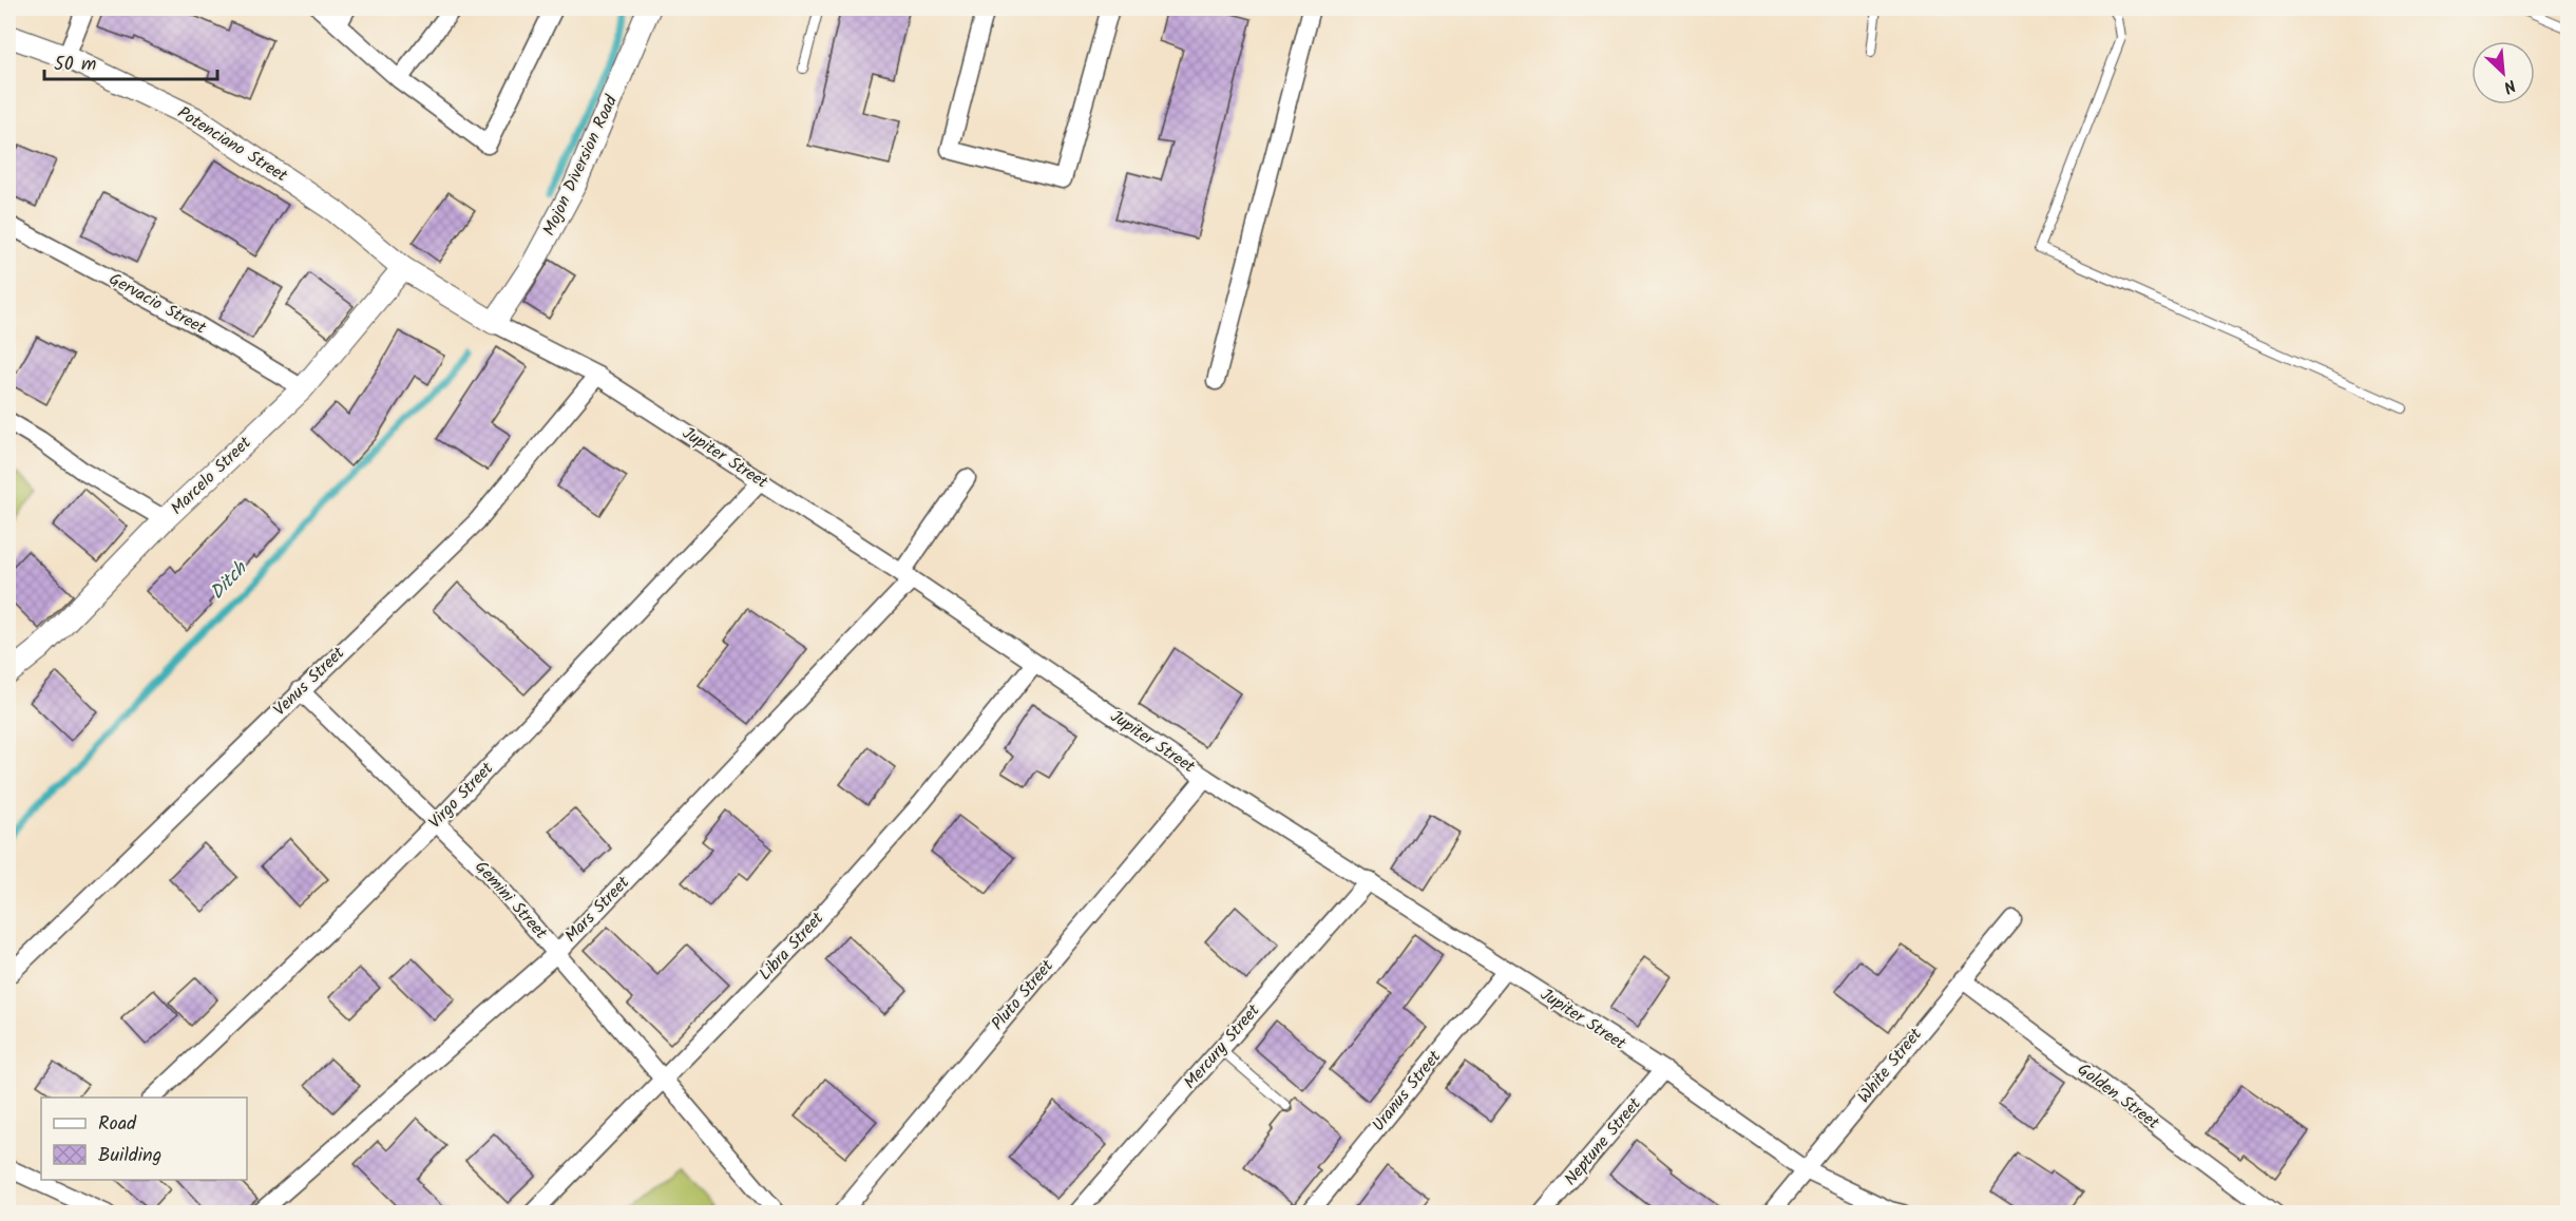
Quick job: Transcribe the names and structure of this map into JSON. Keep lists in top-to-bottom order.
{
  "streets": {
    "street": [
      "Potenciano Street",
      "Mojon Diversion Road",
      "Gervacio Street",
      "Jupiter Street",
      "Marcelo Street",
      "Venus Street",
      "Virgo Street",
      "Gemini Street",
      "Mars Street",
      "Libra Street",
      "Pluto Street",
      "Mercury Street",
      "White Street",
      "Uranus Street",
      "Golden Street",
      "Neptune Street"
    ]
  },
  "crossings": [
    ["Potenciano Street", "Marcelo Street"],
    ["Mojon Diversion Road", "Jupiter Street"],
    ["Gervacio Street", "Marcelo Street"],
    ["Jupiter Street", "Venus Street"],
    ["Jupiter Street", "Virgo Street"],
    ["Jupiter Street", "Mars Street"],
    ["Jupiter Street", "Libra Street"],
    ["Jupiter Street", "Pluto Street"],
    ["Jupiter Street", "Mercury Street"],
    ["Jupiter Street", "White Street"],
    ["Jupiter Street", "Uranus Street"],
    ["Jupiter Street", "Neptune Street"],
    ["Venus Street", "Gemini Street"],
    ["Virgo Street", "Gemini Street"],
    ["Gemini Street", "Mars Street"],
    ["Gemini Street", "Libra Street"],
    ["White Street", "Golden Street"]
  ],
  "water": ["Ditch"],
  "legend": ["Road", "Building"],
  "scale_bar": "50 m",
  "north": "bottom right"
}
